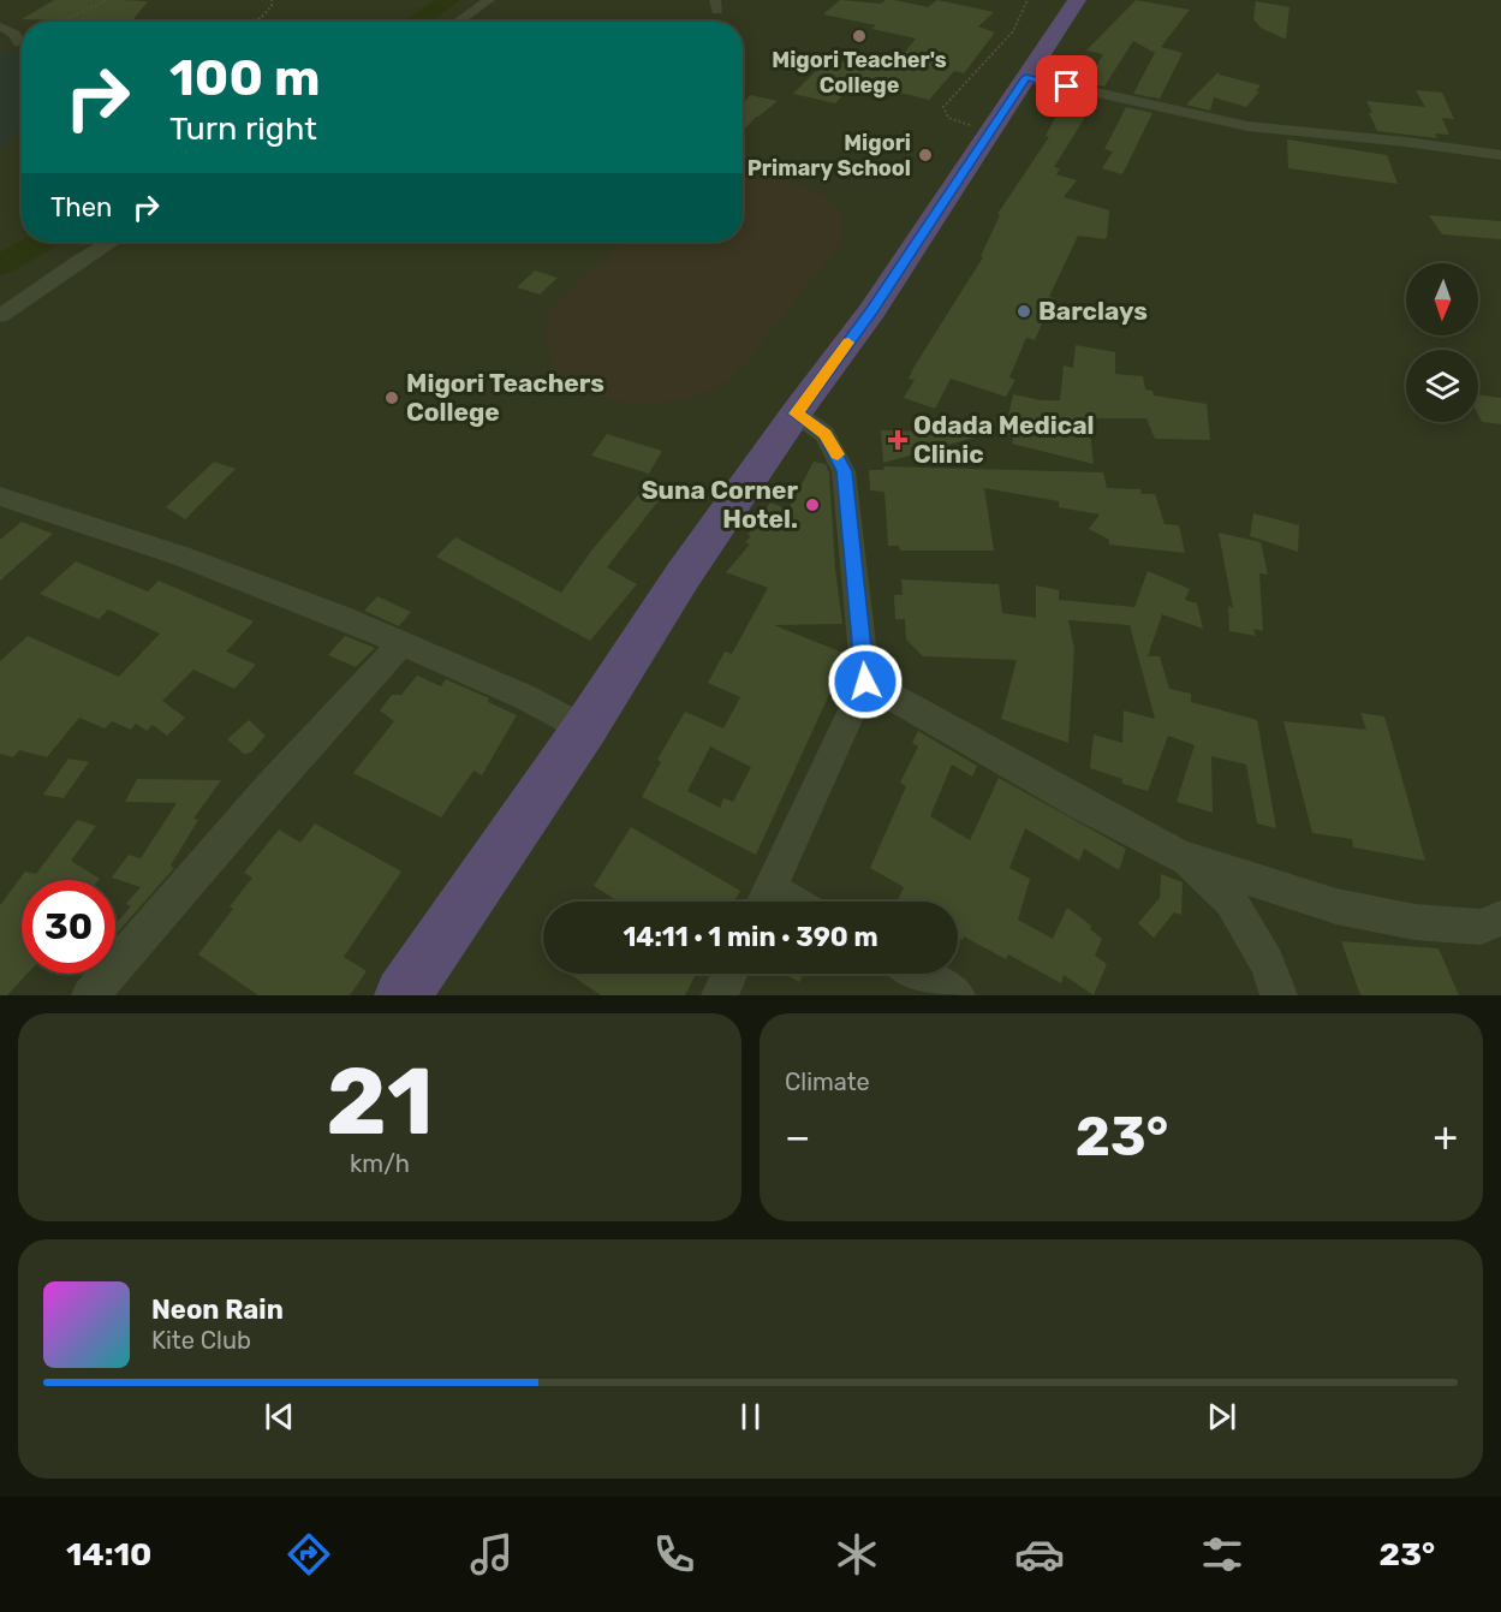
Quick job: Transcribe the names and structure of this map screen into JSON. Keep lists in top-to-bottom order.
{
  "places": {
    "other": [
      "Migori Teacher's College",
      "Migori Primary School",
      "Barclays",
      "Migori Teachers College",
      "Suna Corner Hotel."
    ],
    "health": ["Odada Medical Clinic"]
  },
  "north": "bottom",
  "page": {
    "turn": ["100 m", "Turn right"],
    "then": "Then",
    "limit": "30",
    "trip": "14:11 · 1 min · 390 m",
    "tile": [
      ["21", "km/h"],
      "Climate"
    ],
    "heat": ["−", "23°", "+"],
    "song": ["Neon Rain", "Kite Club"],
    "tabs": ["14:10", "23°"]
  }
}
